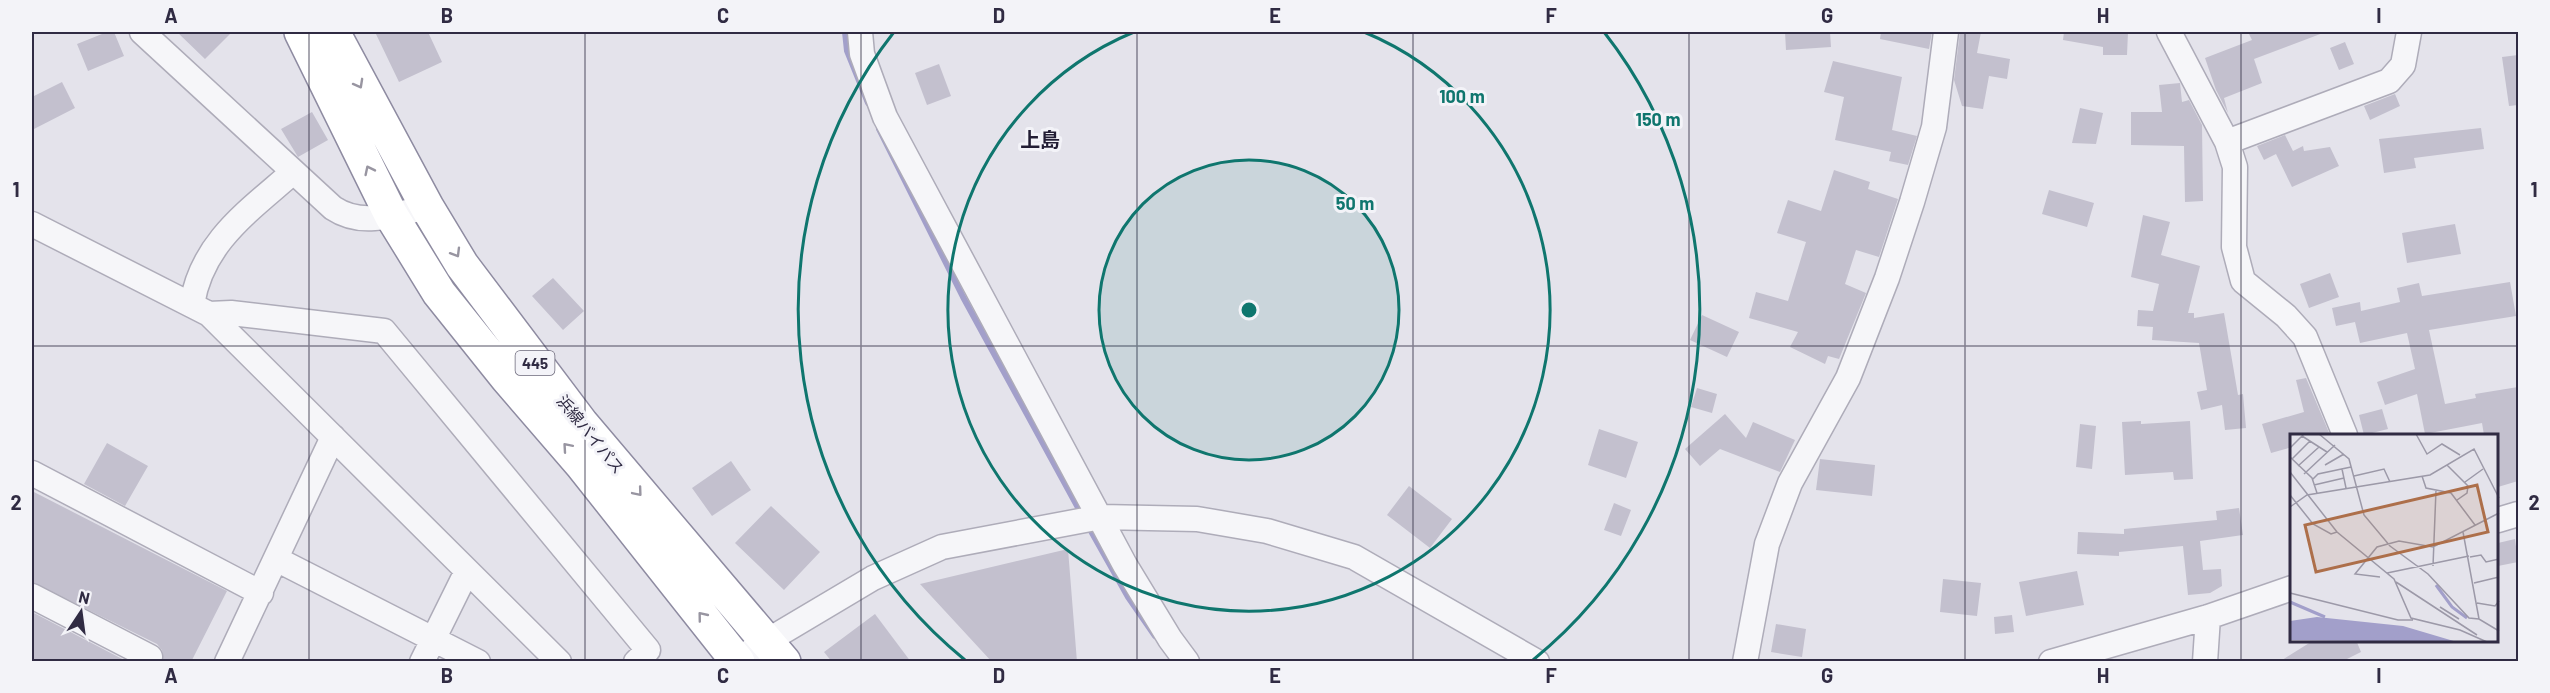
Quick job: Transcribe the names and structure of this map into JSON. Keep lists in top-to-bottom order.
{
  "streets": {
    "highway": ["445", "浜線バイパス"]
  },
  "districts": ["上島"],
  "north": "top",
  "grid": {
    "columns": [
      "A",
      "B",
      "C",
      "D",
      "E",
      "F",
      "G",
      "H",
      "I"
    ],
    "rows": ["1", "2"]
  },
  "rings": ["100 m", "150 m", "50 m"]
}
